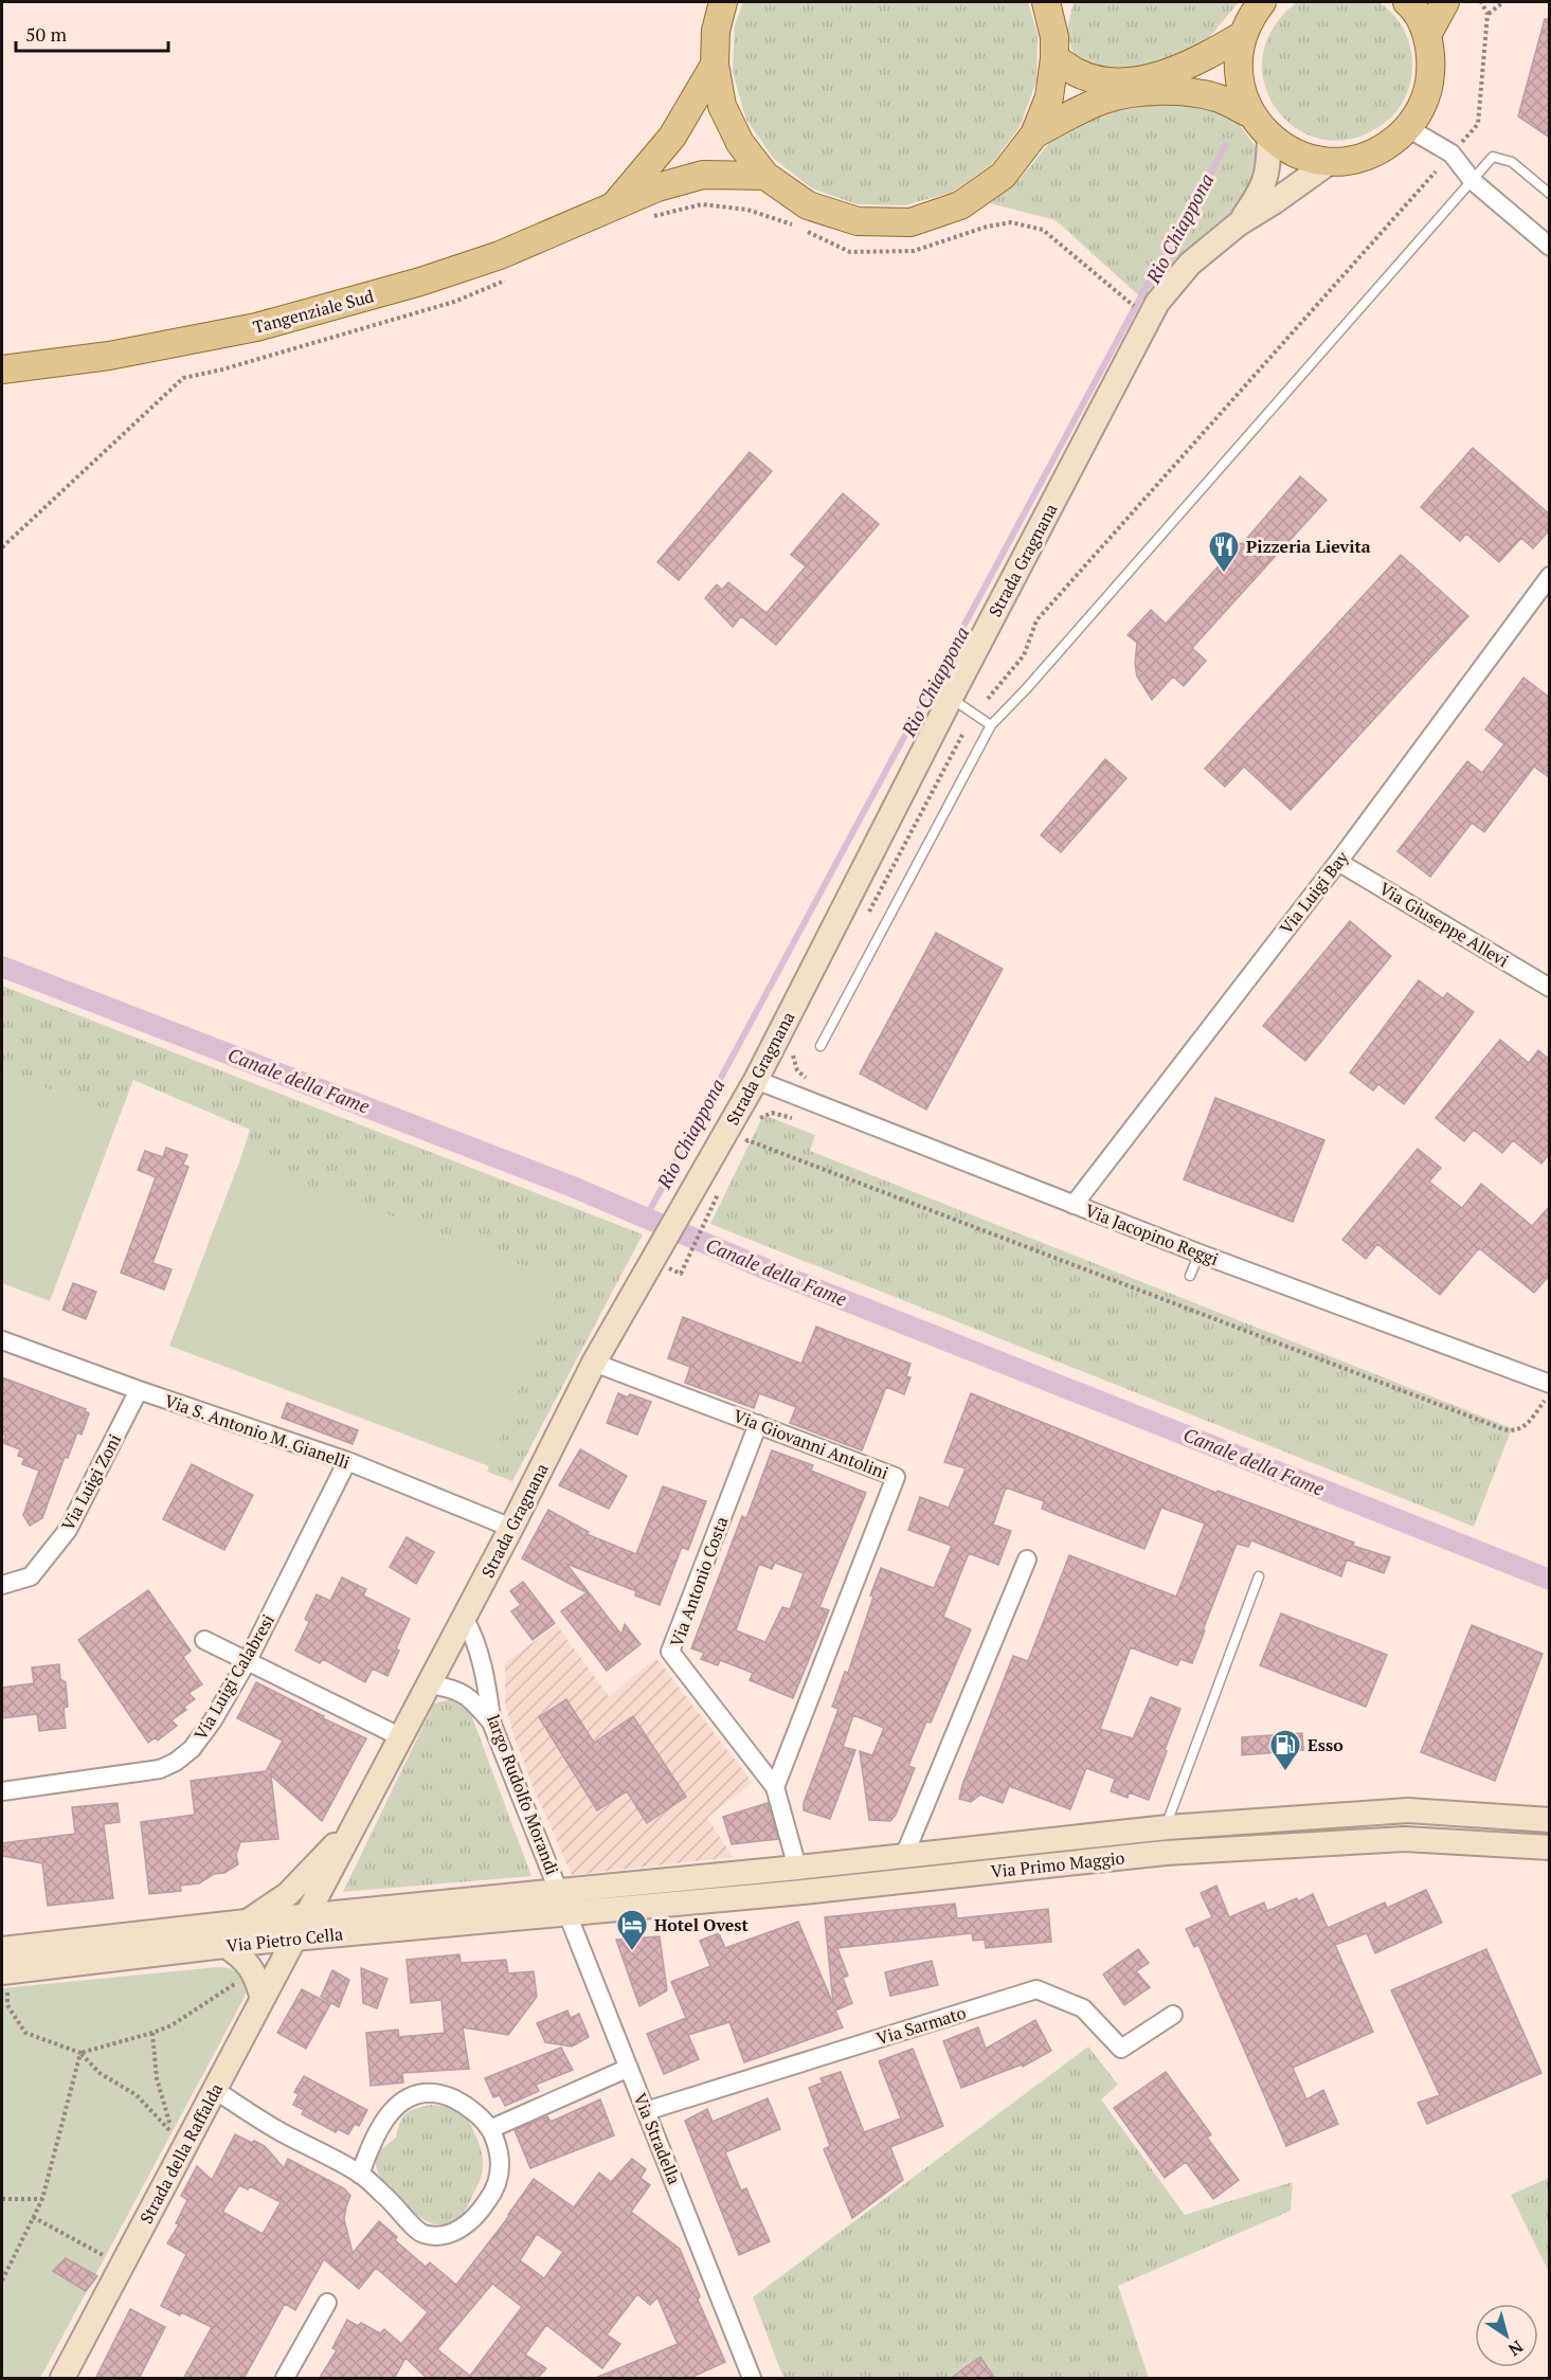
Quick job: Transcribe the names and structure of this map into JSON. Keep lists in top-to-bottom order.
{
  "streets": {
    "main road": ["Tangenziale Sud"],
    "street": [
      "Strada Gragnana",
      "Via Luigi Bay",
      "Via Giuseppe Allevi",
      "Via Jacopino Reggi",
      "Via S. Antonio M. Gianelli",
      "Via Giovanni Antolini",
      "Via Luigi Zoni",
      "Via Antonio Costa",
      "Via Luigi Calabresi",
      "largo Rudolfo Morandi",
      "Via Primo Maggio",
      "Via Pietro Cella",
      "Via Sarmato",
      "Via Stradella",
      "Strada della Raffalda"
    ]
  },
  "crossings": [
    ["Strada Gragnana", "Via Jacopino Reggi"],
    ["Strada Gragnana", "Via S. Antonio M. Gianelli"],
    ["Strada Gragnana", "Via Giovanni Antolini"],
    ["Strada Gragnana", "largo Rudolfo Morandi"],
    ["Strada Gragnana", "Via Pietro Cella"],
    ["Strada Gragnana", "Strada della Raffalda"],
    ["Via Luigi Bay", "Via Giuseppe Allevi"],
    ["Via Luigi Bay", "Via Jacopino Reggi"],
    ["Via S. Antonio M. Gianelli", "Via Luigi Zoni"],
    ["Via S. Antonio M. Gianelli", "Via Luigi Calabresi"],
    ["Via Giovanni Antolini", "Via Antonio Costa"],
    ["largo Rudolfo Morandi", "Via Primo Maggio"],
    ["largo Rudolfo Morandi", "Via Pietro Cella"],
    ["largo Rudolfo Morandi", "Via Stradella"],
    ["Via Primo Maggio", "Via Pietro Cella"],
    ["Via Primo Maggio", "Via Stradella"],
    ["Via Pietro Cella", "Via Stradella"],
    ["Via Pietro Cella", "Strada della Raffalda"],
    ["Via Sarmato", "Via Stradella"]
  ],
  "water": ["Rio Chiappona", "Canale della Fame"],
  "places": {
    "restaurant": ["Pizzeria Lievita"],
    "fuel station": ["Esso"],
    "hotel": ["Hotel Ovest"]
  },
  "scale_bar": "50 m",
  "north": "bottom right"
}
